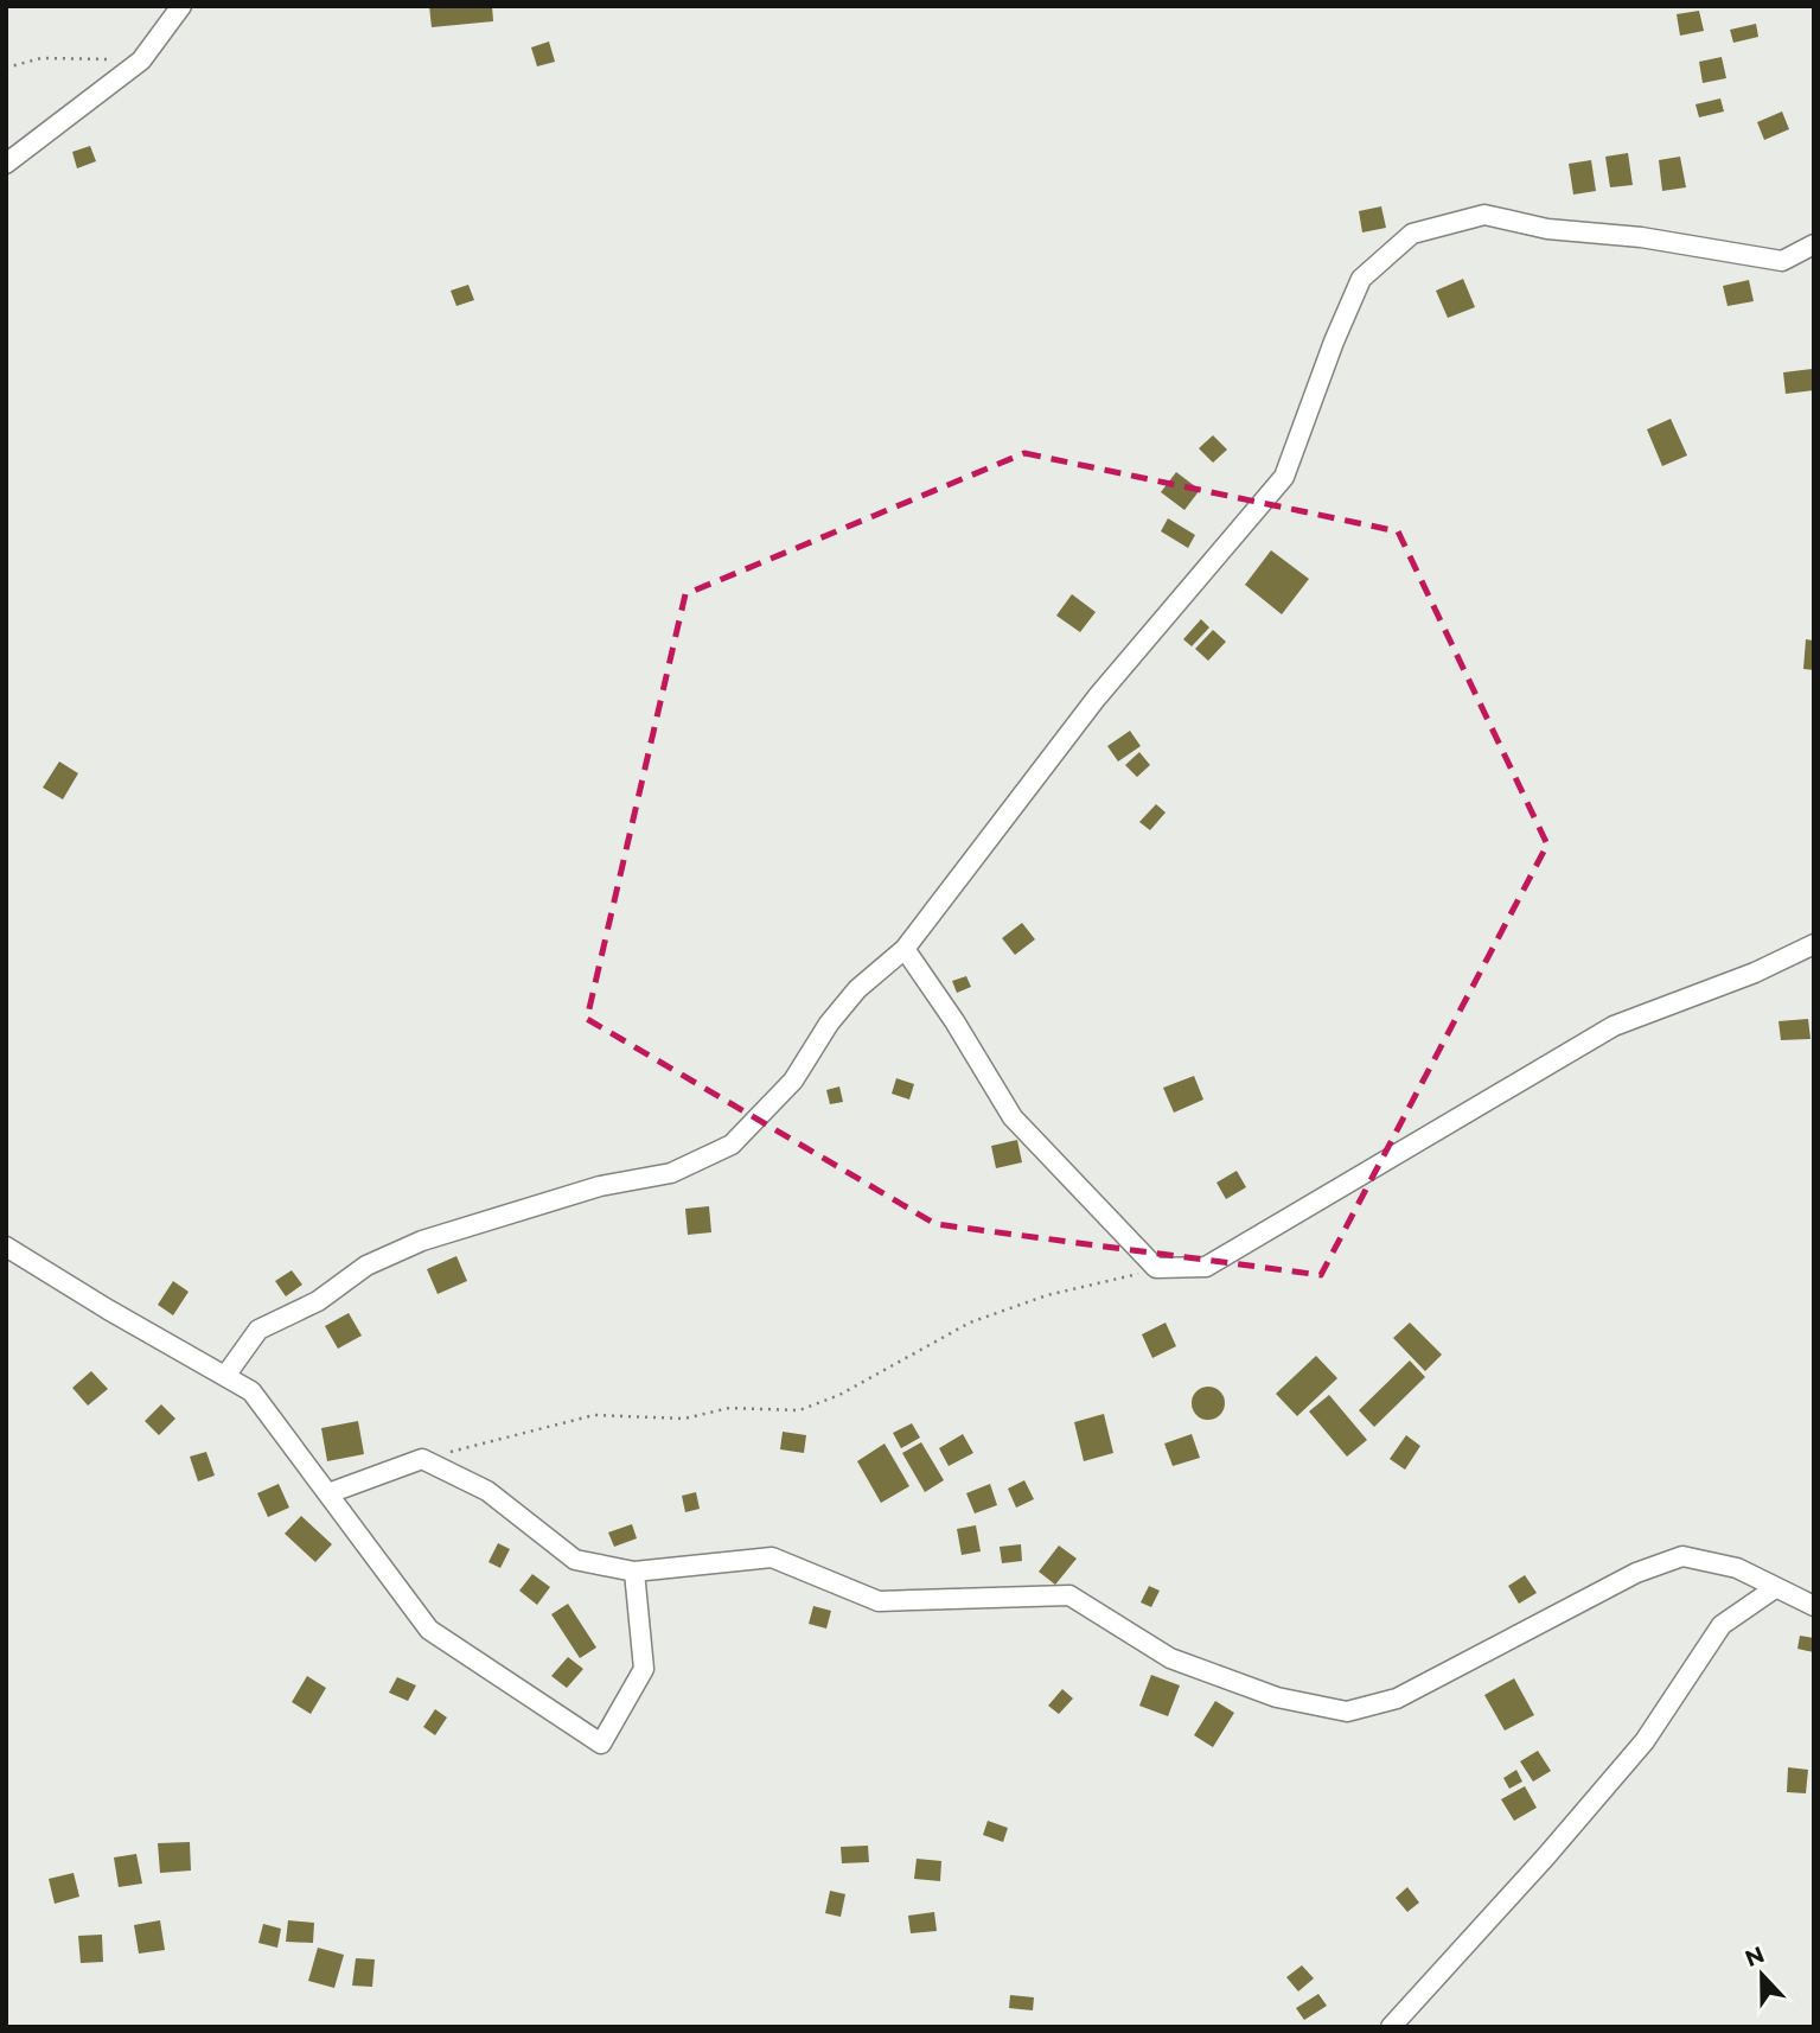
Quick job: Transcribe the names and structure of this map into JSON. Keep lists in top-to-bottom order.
{
  "north": "top"
}
